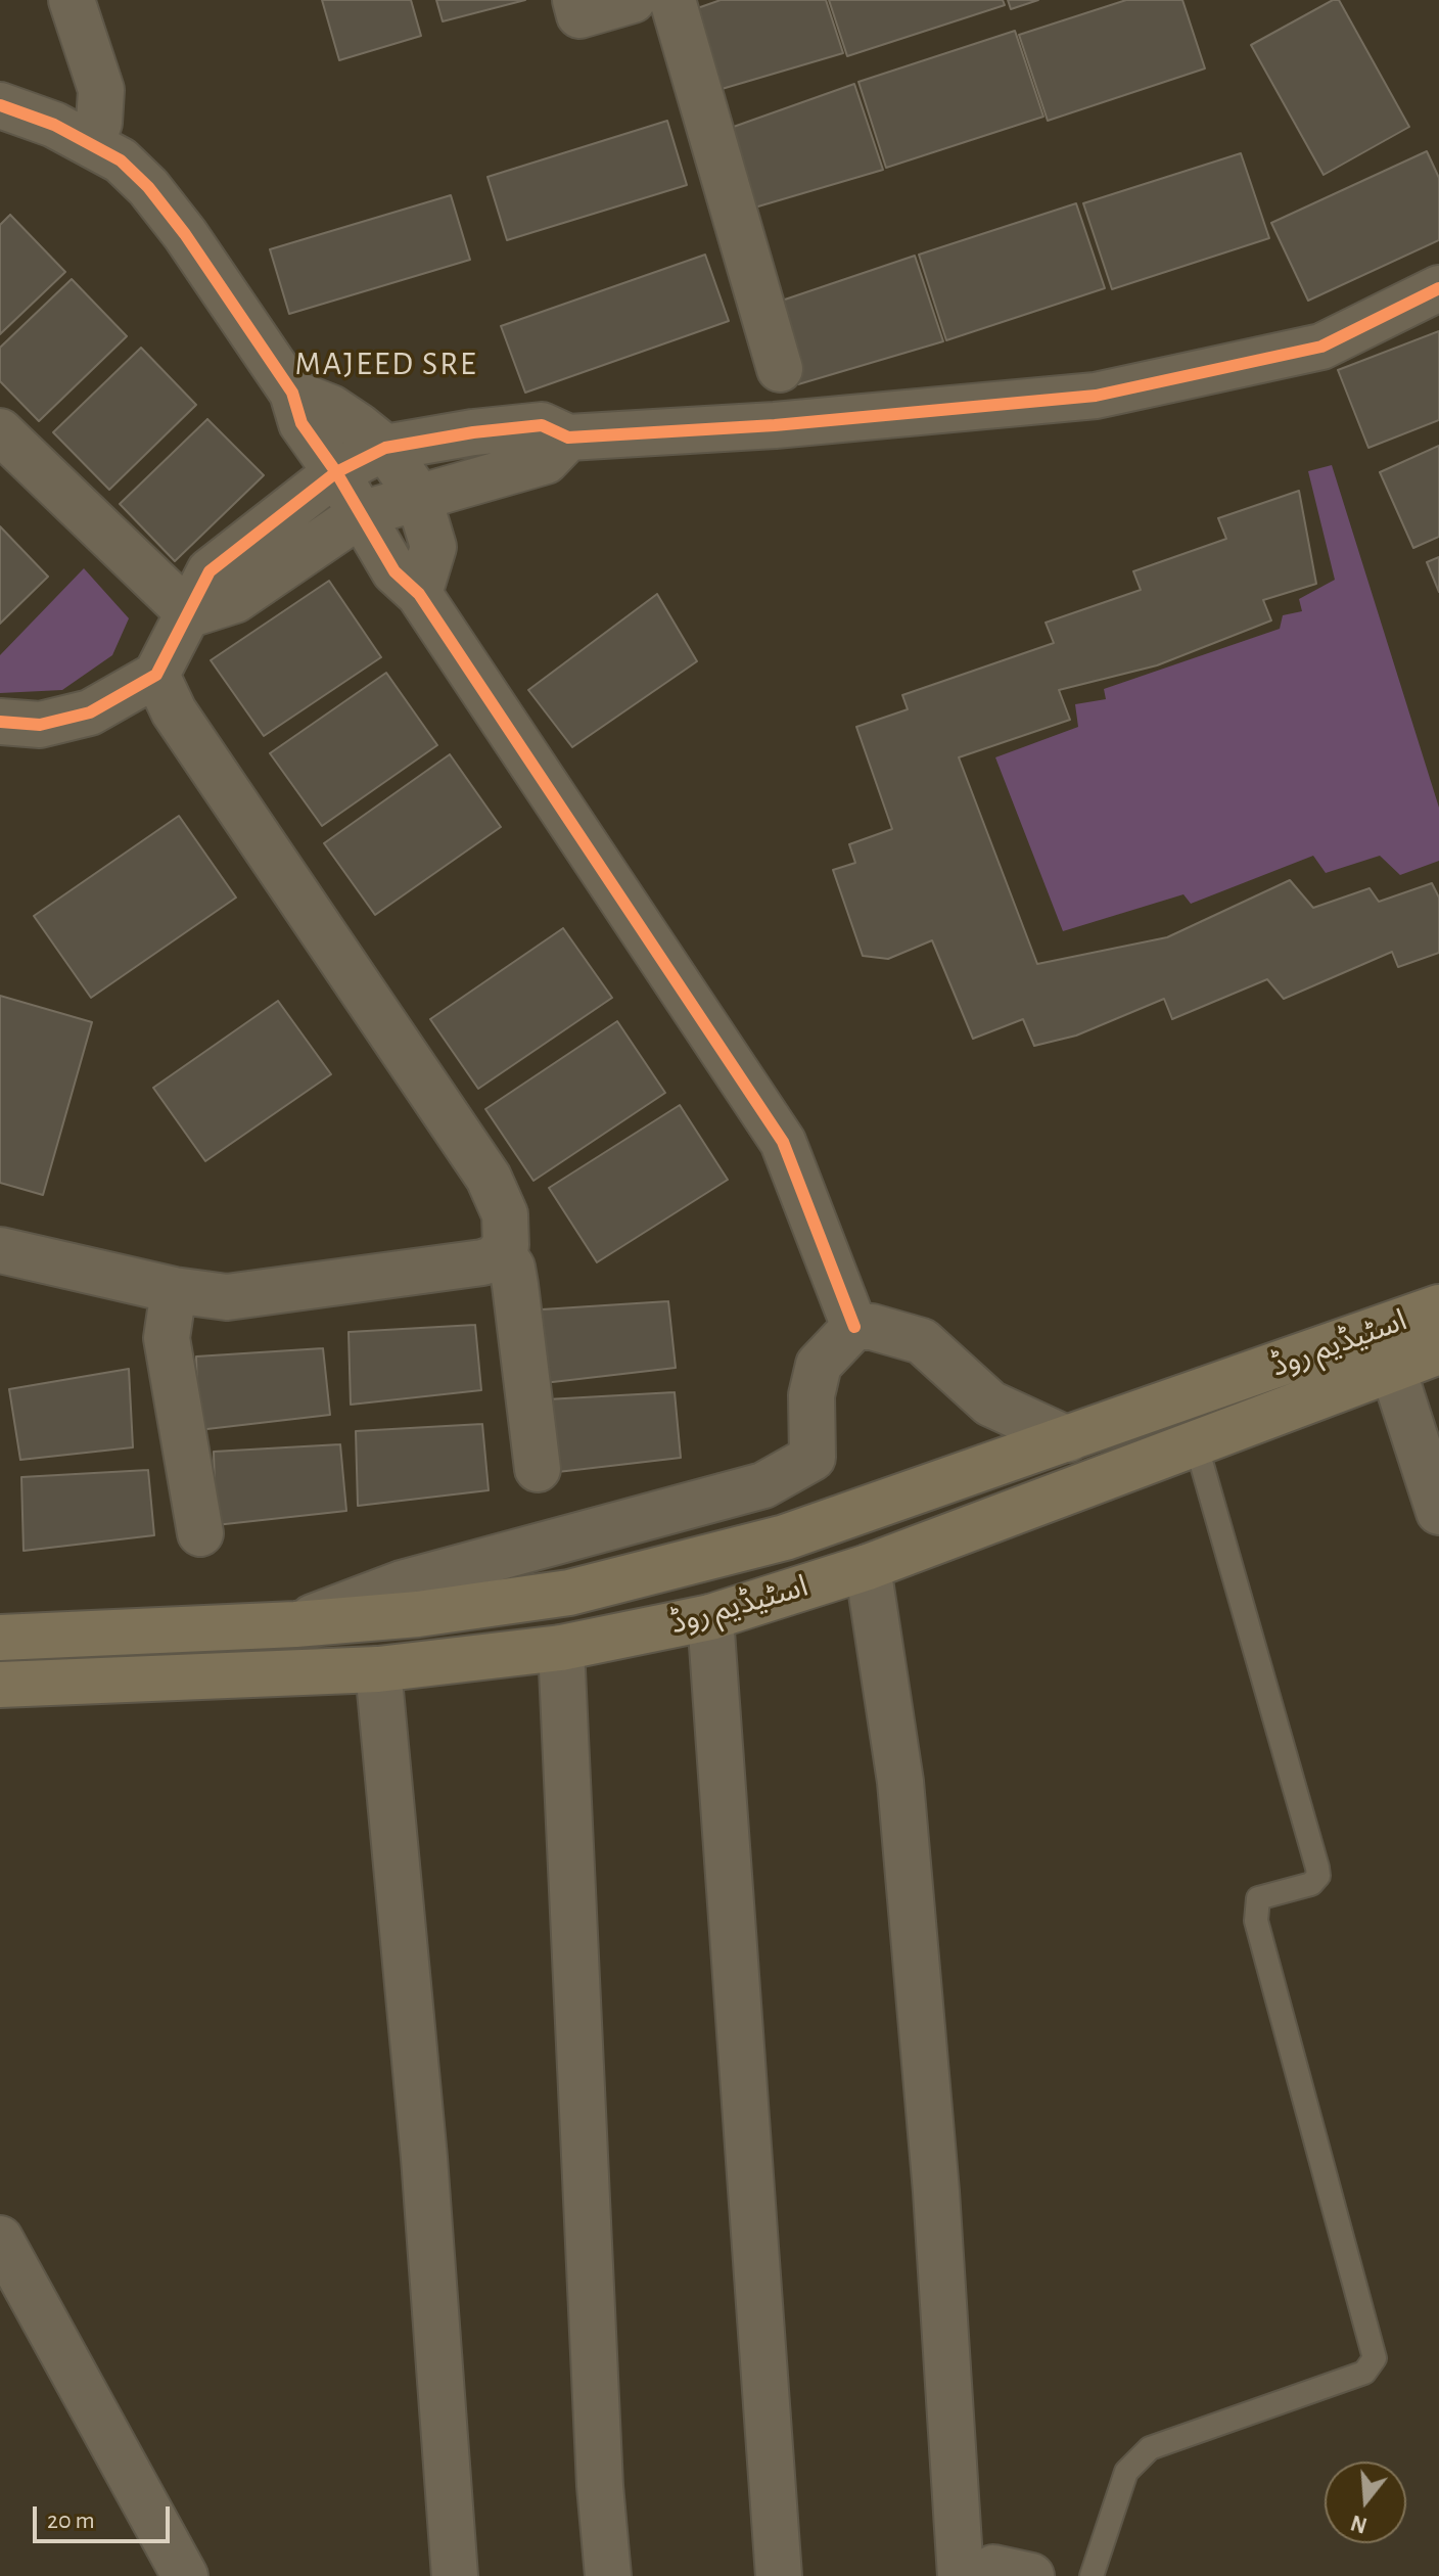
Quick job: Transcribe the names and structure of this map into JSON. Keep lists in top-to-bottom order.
{
  "streets": {
    "main road": ["اسٹیڈیم روڈ"]
  },
  "districts": ["MAJEED SRE"],
  "scale_bar": "20 m",
  "north": "bottom"
}
